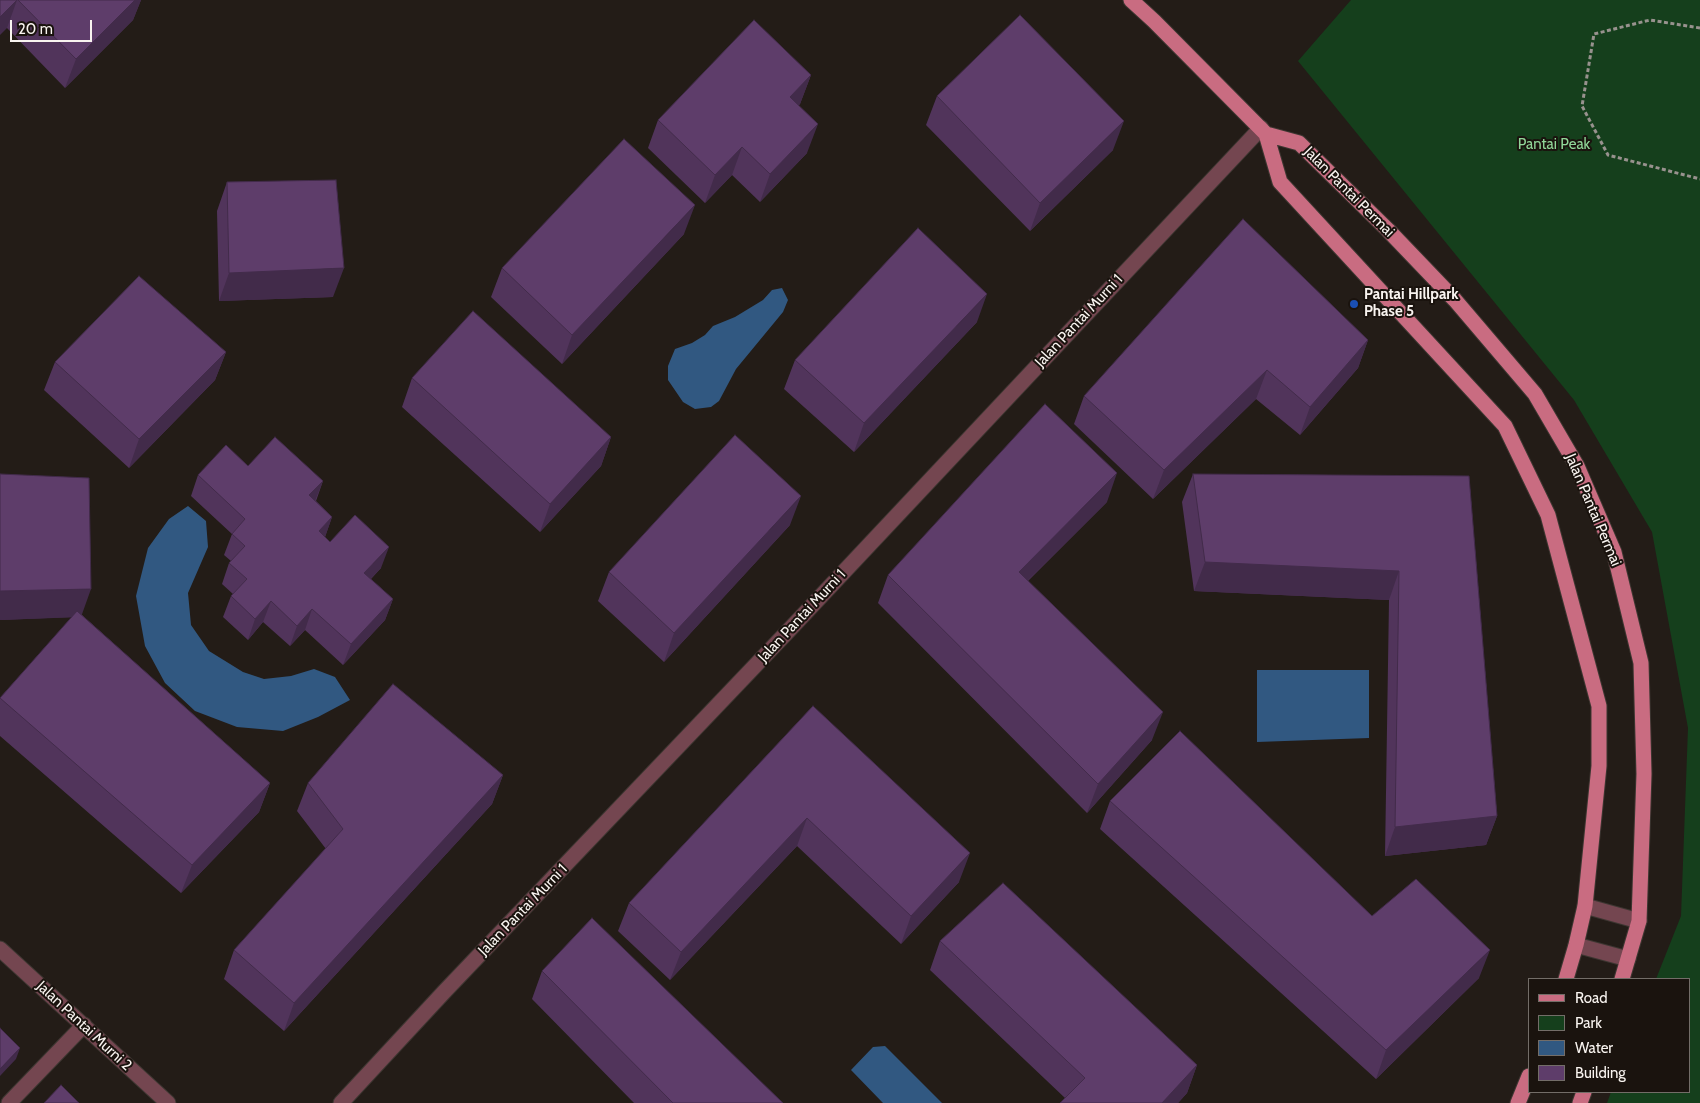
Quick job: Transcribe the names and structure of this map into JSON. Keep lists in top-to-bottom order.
{
  "streets": {
    "main road": ["Jalan Pantai Permai"],
    "street": ["Jalan Pantai Murni 1", "Jalan Pantai Murni 2"]
  },
  "crossings": [
    ["Jalan Pantai Permai", "Jalan Pantai Murni 1"]
  ],
  "parks": ["Pantai Peak"],
  "places": ["Pantai Hillpark Phase 5"],
  "legend": [
    "Road",
    "Park",
    "Water",
    "Building"
  ],
  "scale_bar": "20 m"
}
